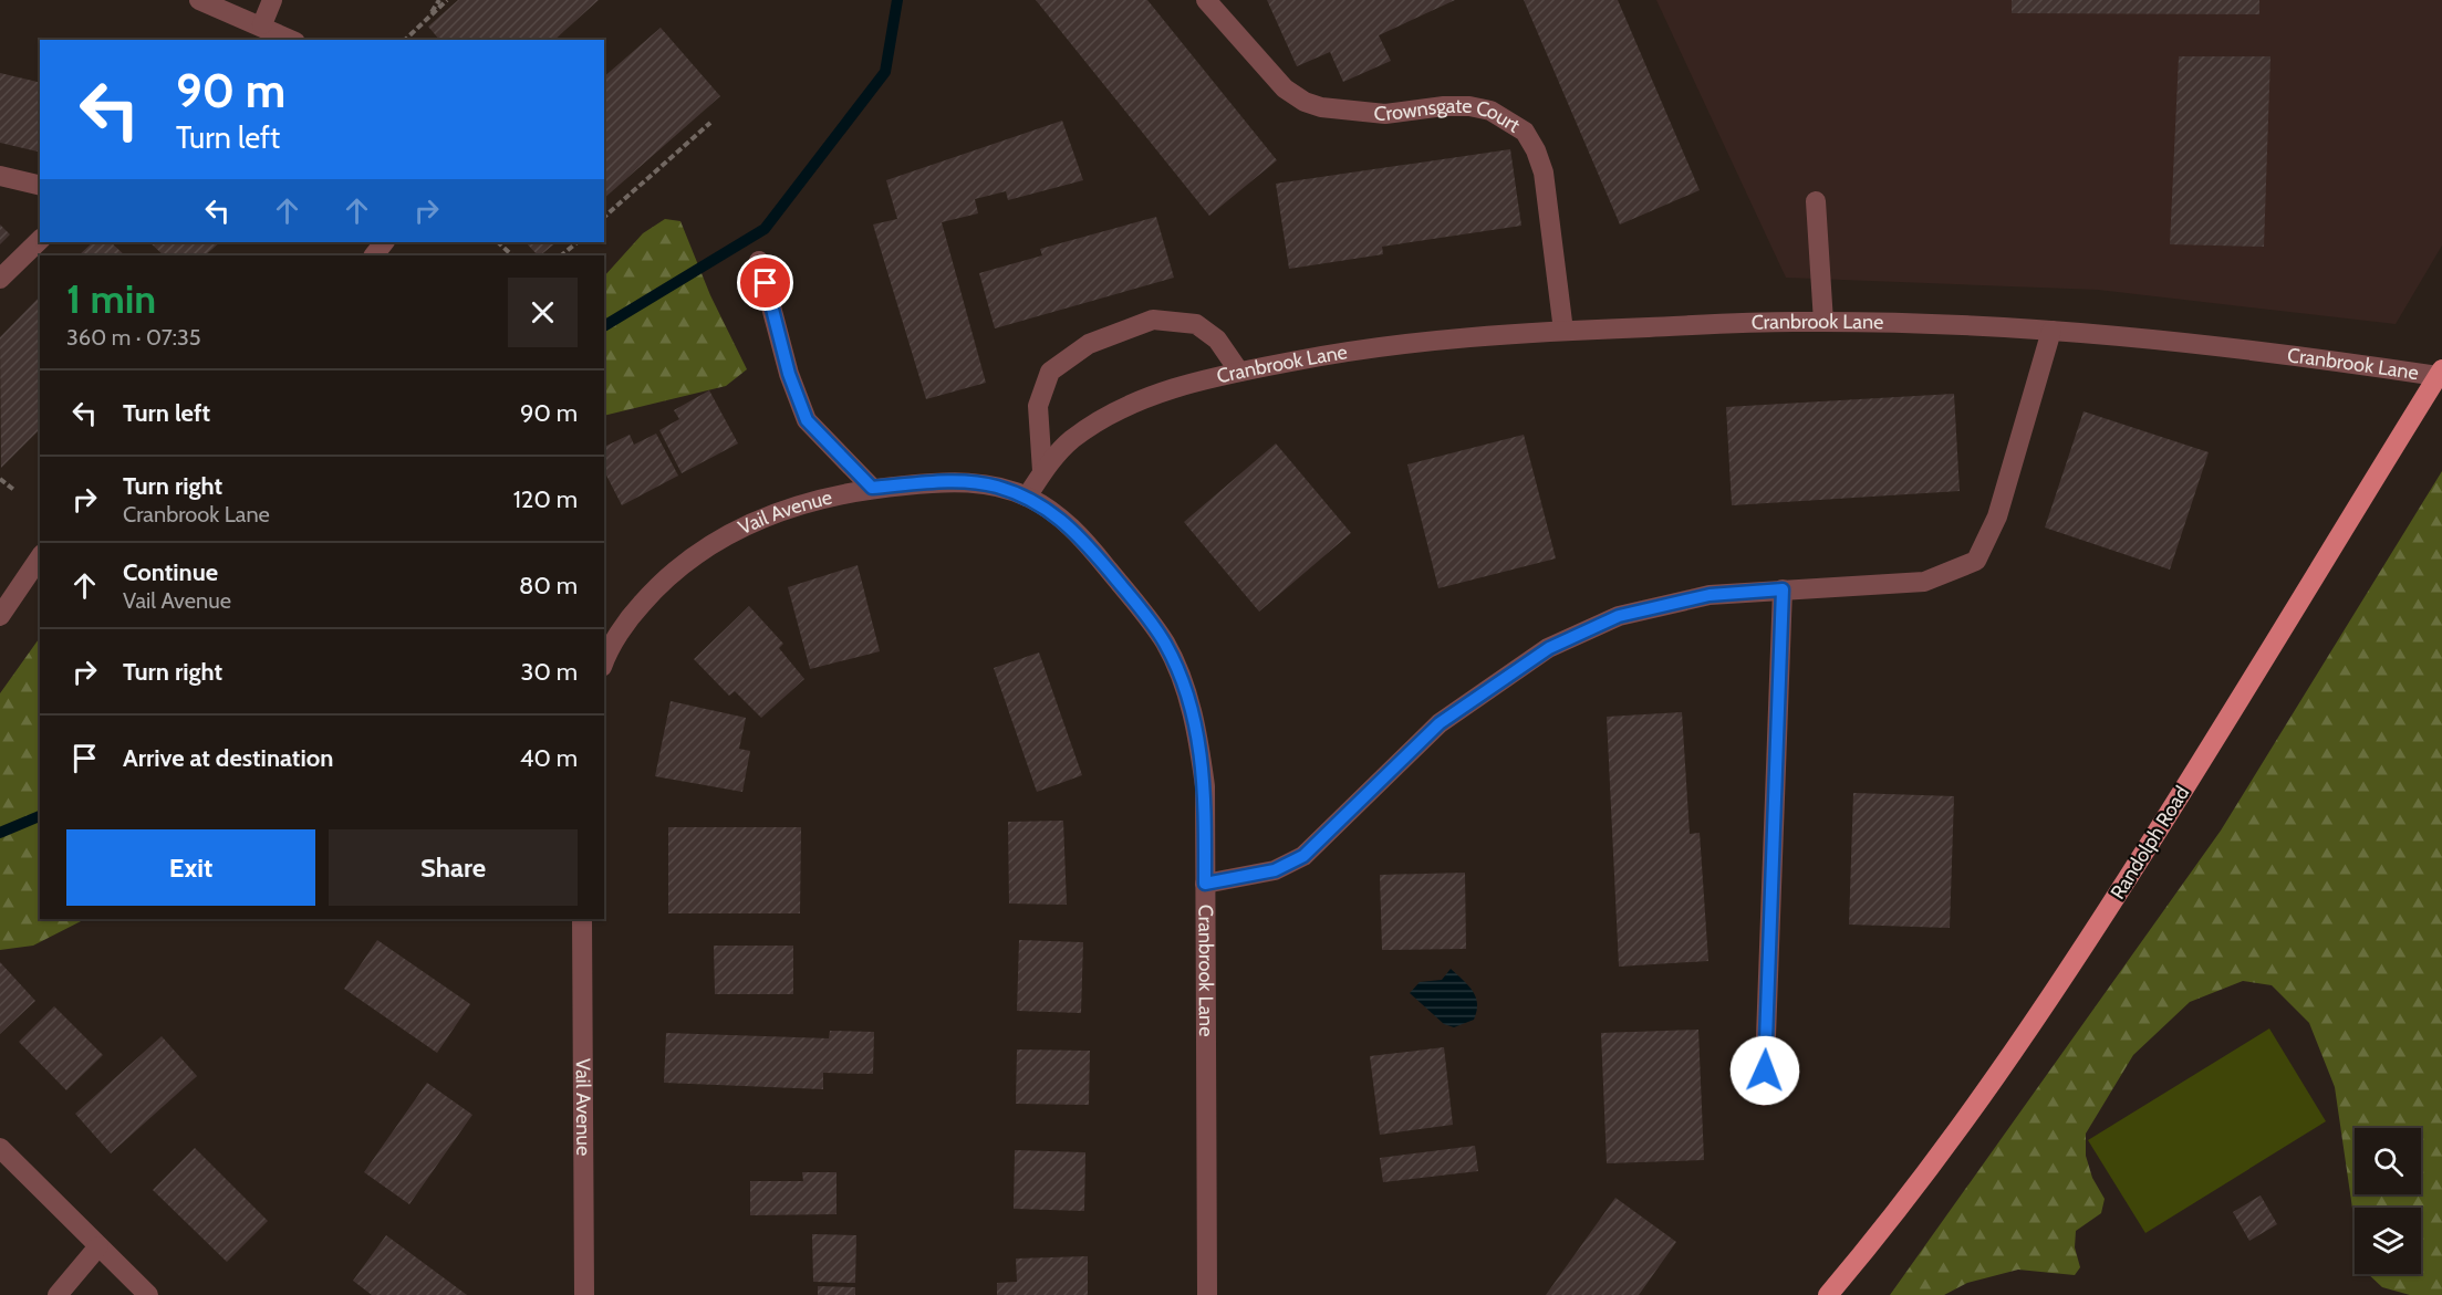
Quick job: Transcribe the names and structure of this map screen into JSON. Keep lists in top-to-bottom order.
{
  "streets": {
    "main road": ["Randolph Road"],
    "street": ["Crownsgate Court", "Cranbrook Lane", "Vail Avenue"]
  },
  "crossings": [
    ["Crownsgate Court", "Cranbrook Lane"],
    ["Cranbrook Lane", "Vail Avenue"],
    ["Cranbrook Lane", "Randolph Road"]
  ],
  "page": {
    "turn": ["90 m", "Turn left"],
    "heading": ["1 min", "360 m · 07:35"],
    "list": [
      {
        "name": "Turn left",
        "value": "90 m"
      },
      {
        "name": "Turn right",
        "note": "Cranbrook Lane",
        "value": "120 m"
      },
      {
        "name": "Continue",
        "note": "Vail Avenue",
        "value": "80 m"
      },
      {
        "name": "Turn right",
        "value": "30 m"
      },
      {
        "name": "Arrive at destination",
        "value": "40 m"
      }
    ],
    "buttons": ["Exit", "Share"]
  }
}
